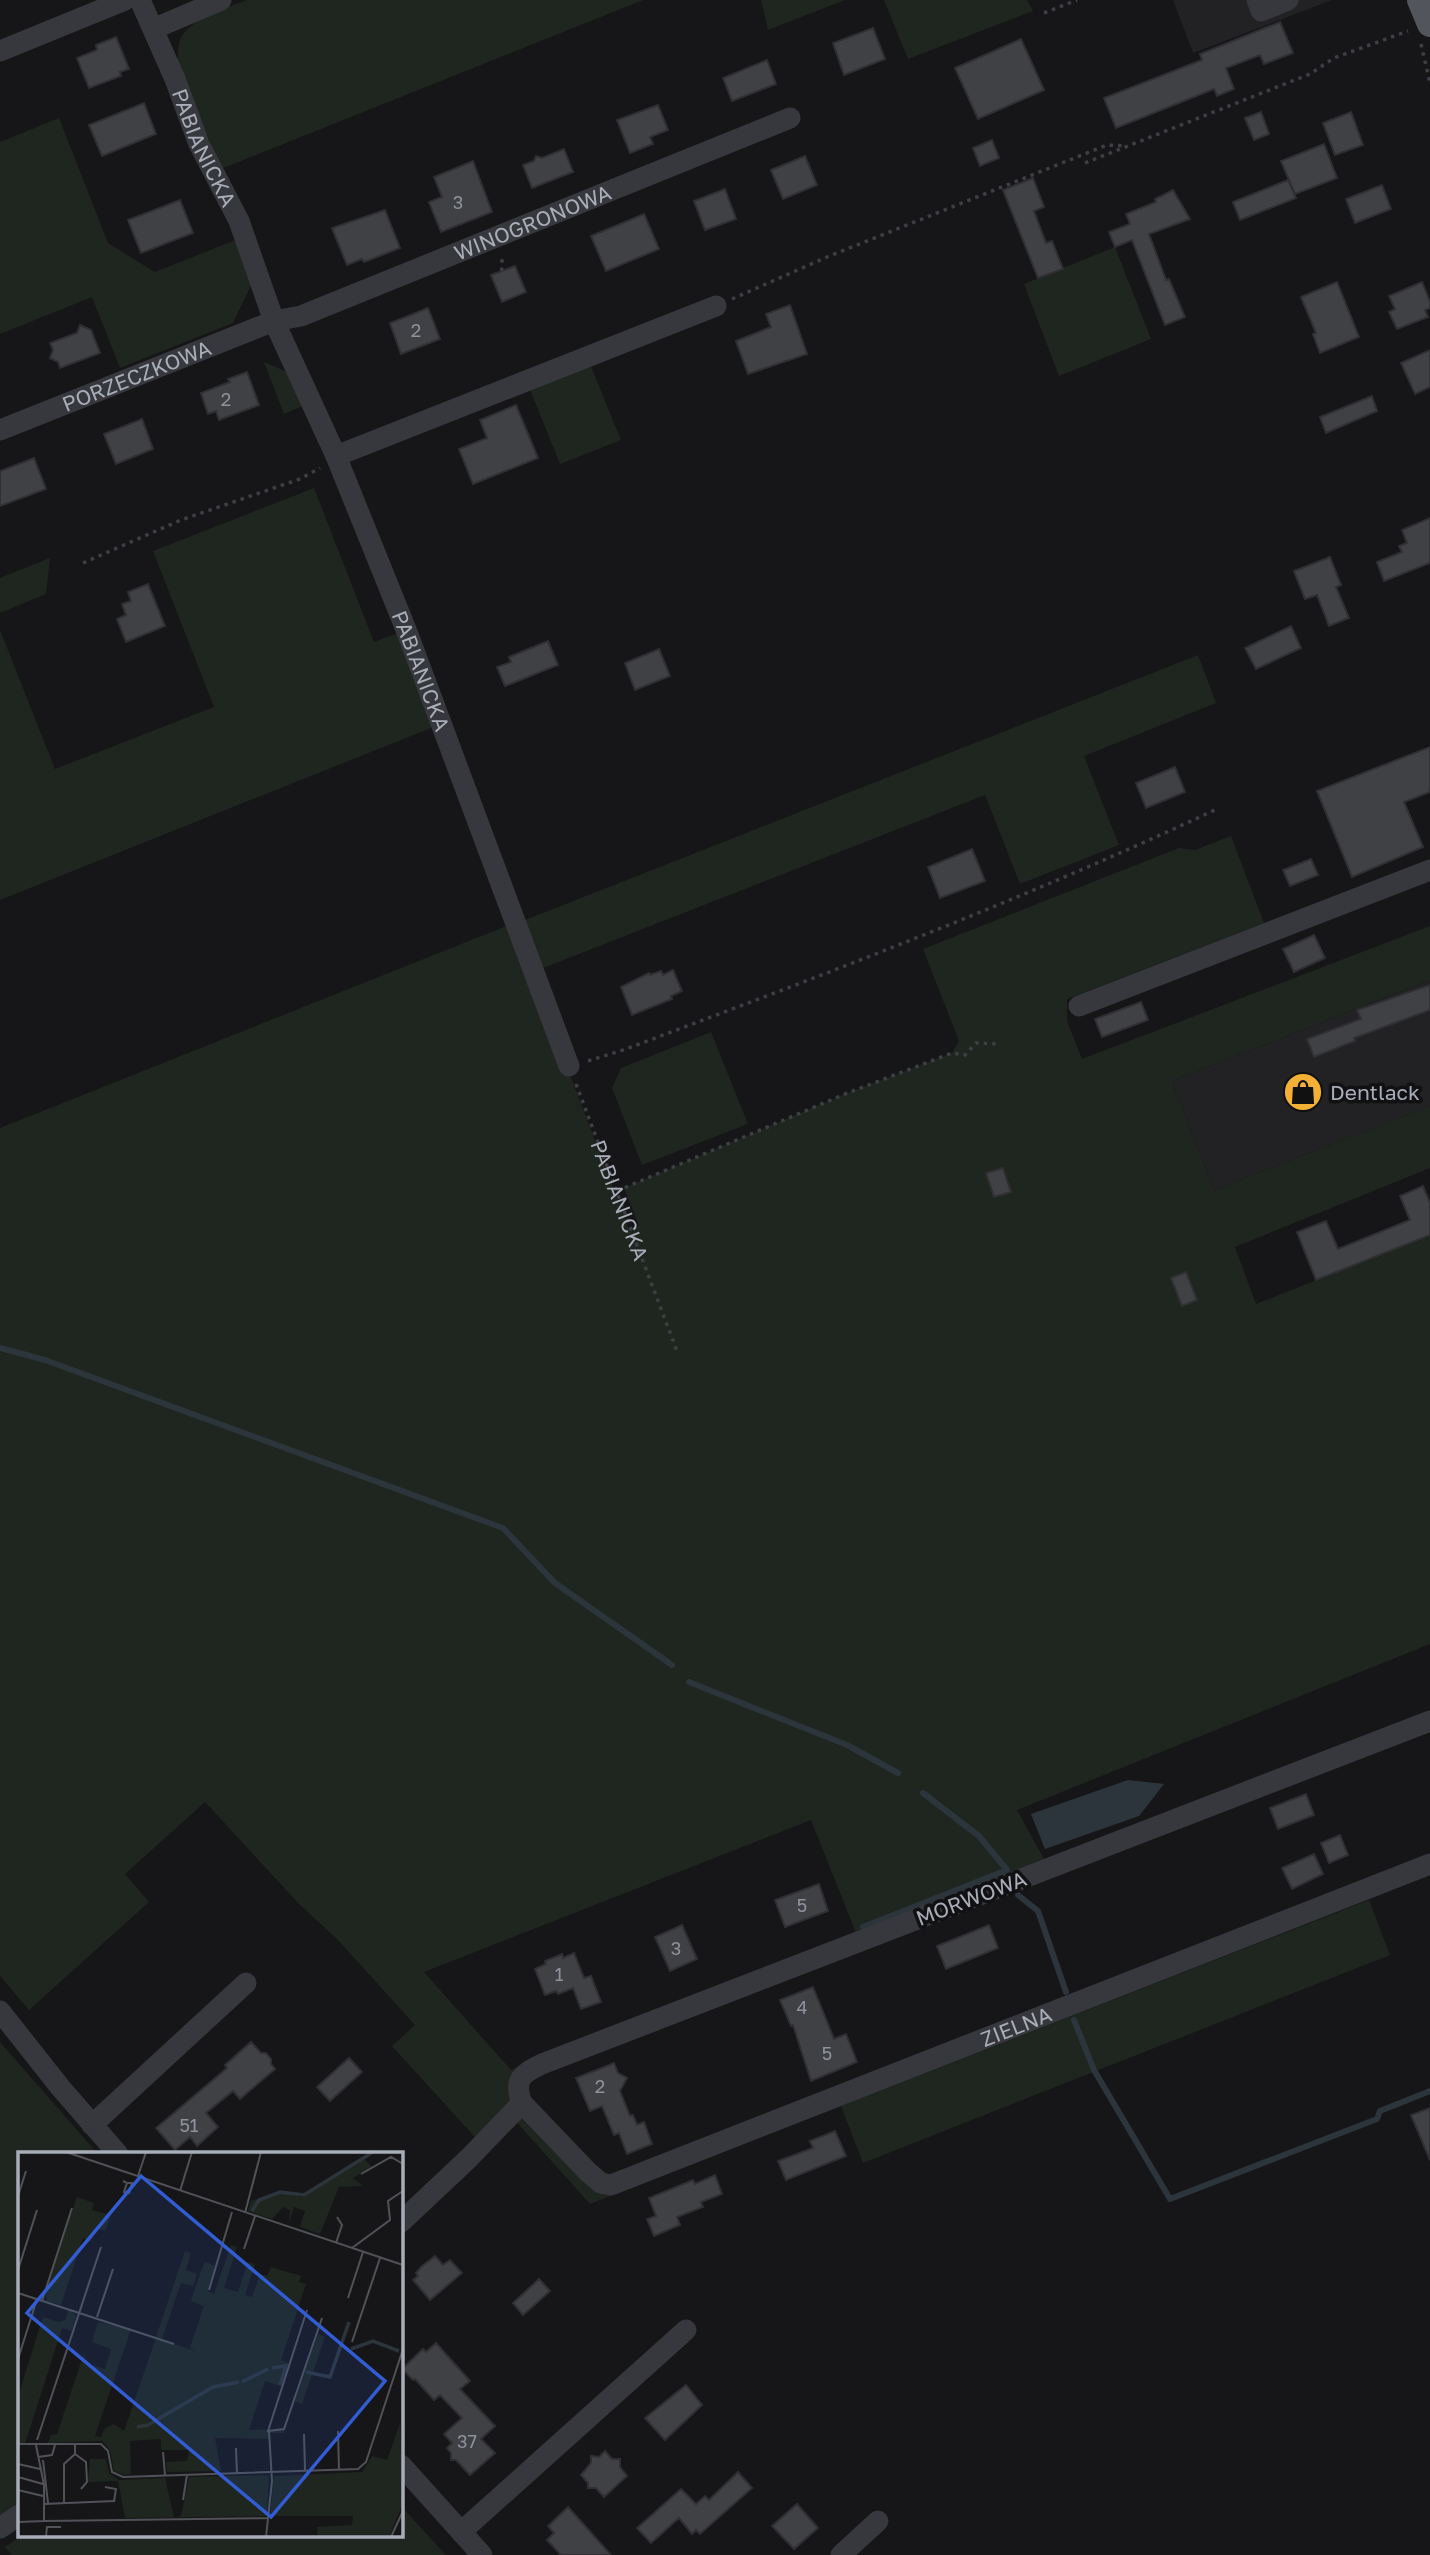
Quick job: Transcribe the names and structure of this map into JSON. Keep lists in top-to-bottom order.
{
  "streets": {
    "street": [
      "PABIANICKA",
      "WINOGRONOWA",
      "PORZECZKOWA",
      "MORWOWA",
      "ZIELNA"
    ]
  },
  "crossings": [
    ["PABIANICKA", "WINOGRONOWA"],
    ["PABIANICKA", "PORZECZKOWA"],
    ["WINOGRONOWA", "PORZECZKOWA"],
    ["MORWOWA", "ZIELNA"]
  ],
  "places": {
    "shop": ["Dentlack"]
  },
  "house_numbers": [
    "3",
    "2",
    "2",
    "5",
    "3",
    "1",
    "4",
    "5",
    "2",
    "51",
    "37"
  ]
}
